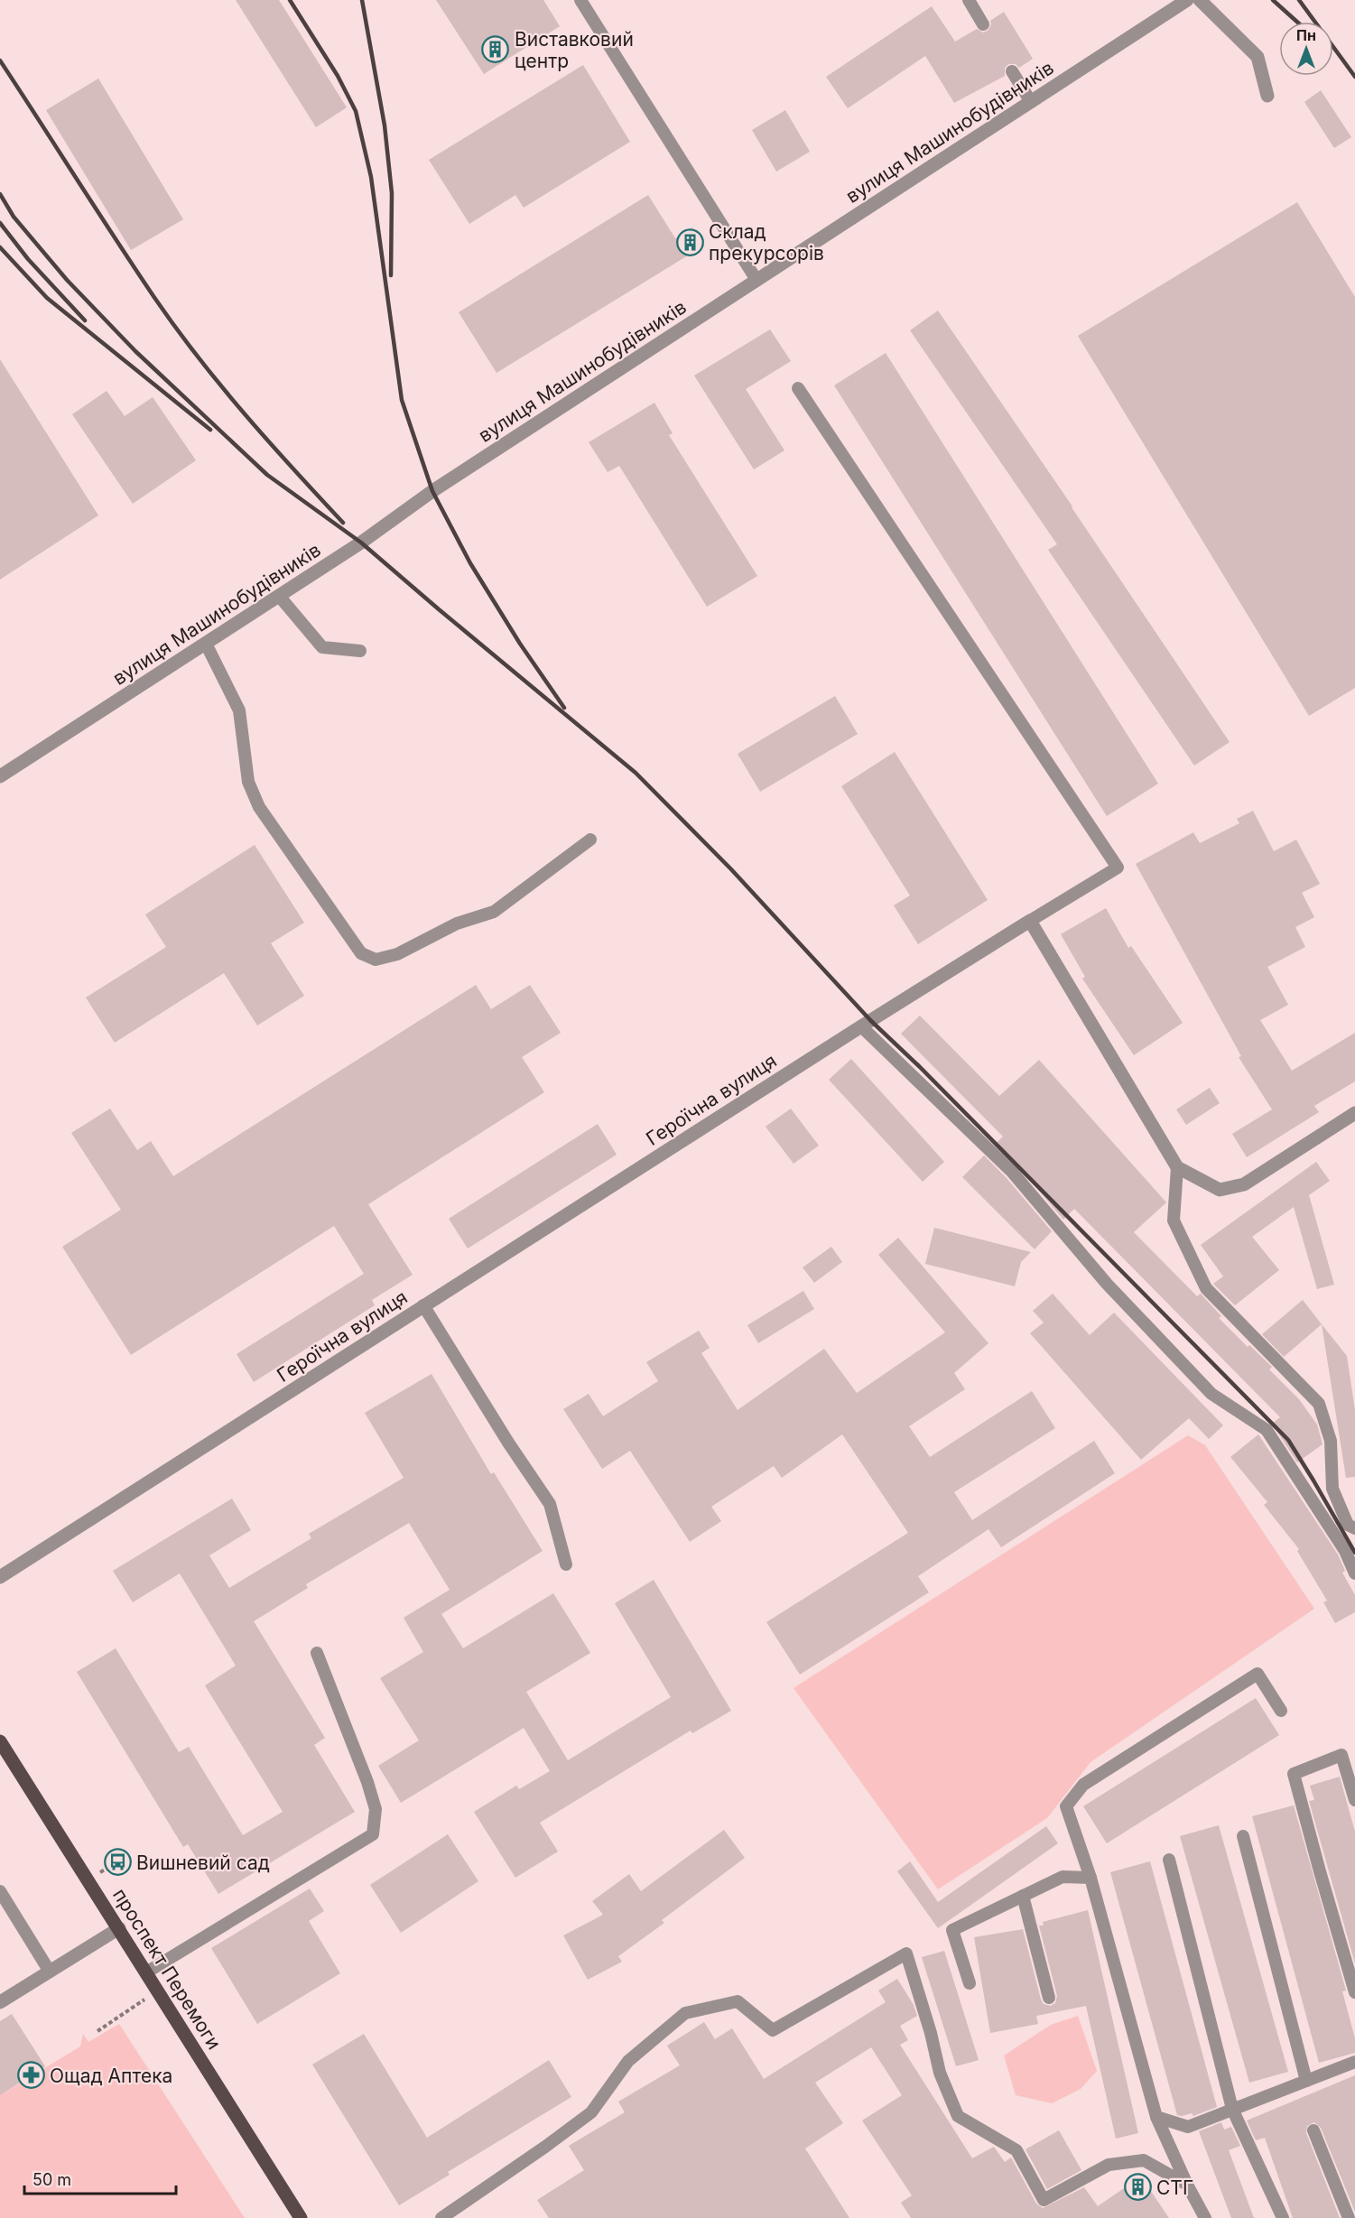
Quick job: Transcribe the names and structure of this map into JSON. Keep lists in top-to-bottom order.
{
  "streets": {
    "main road": ["проспект Перемоги"],
    "street": ["вулиця Машинобудівників", "Героїчна вулиця"]
  },
  "places": {
    "building": ["Виставковий центр", "Склад прекурсорів", "СТГ"],
    "bus stop": ["Вишневий сад"],
    "pharmacy": ["Ощад Аптека"]
  },
  "scale_bar": "50 m",
  "north": "top"
}
